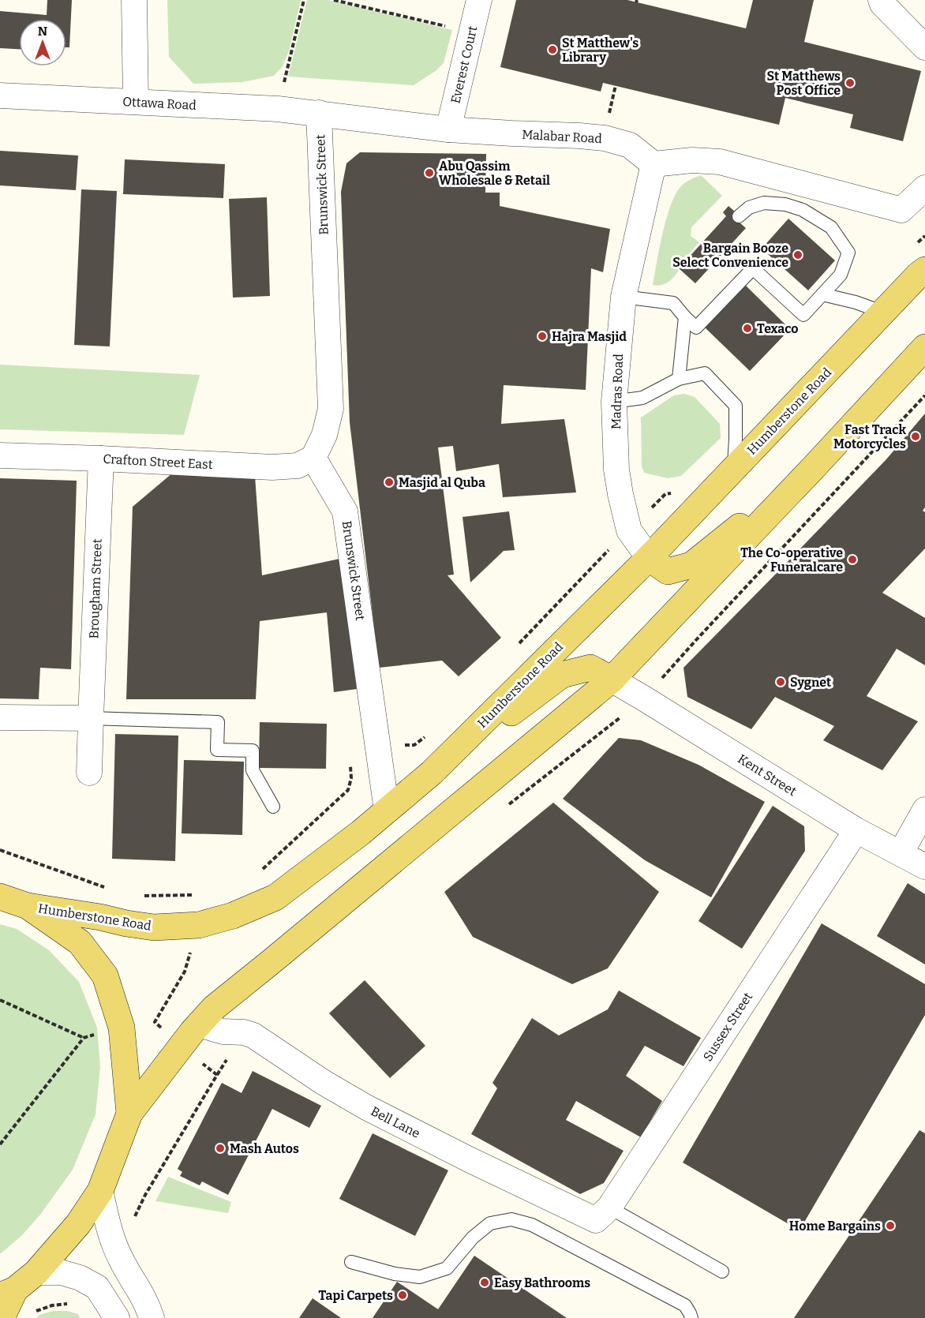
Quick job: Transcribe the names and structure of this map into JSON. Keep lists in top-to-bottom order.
{
  "streets": {
    "main road": ["Humberstone Road"],
    "street": [
      "Everest Court",
      "Ottawa Road",
      "Malabar Road",
      "Brunswick Street",
      "Madras Road",
      "Crafton Street East",
      "Brougham Street",
      "Kent Street",
      "Sussex Street",
      "Bell Lane"
    ]
  },
  "crossings": [
    ["Everest Court", "Malabar Road"],
    ["Ottawa Road", "Malabar Road"],
    ["Ottawa Road", "Brunswick Street"],
    ["Malabar Road", "Brunswick Street"],
    ["Malabar Road", "Madras Road"],
    ["Brunswick Street", "Humberstone Road"],
    ["Brunswick Street", "Crafton Street East"],
    ["Madras Road", "Humberstone Road"],
    ["Crafton Street East", "Brougham Street"],
    ["Kent Street", "Sussex Street"],
    ["Sussex Street", "Bell Lane"]
  ],
  "places": [
    "St Matthew's Library",
    "St Matthews Post Office",
    "Abu Qassim Wholesale & Retail",
    "Bargain Booze Select Convenience",
    "Texaco",
    "Hajra Masjid",
    "Fast Track Motorcycles",
    "Masjid al Quba",
    "The Co-operative Funeralcare",
    "Sygnet",
    "Mash Autos",
    "Home Bargains",
    "Easy Bathrooms",
    "Tapi Carpets"
  ],
  "north": "top"
}
